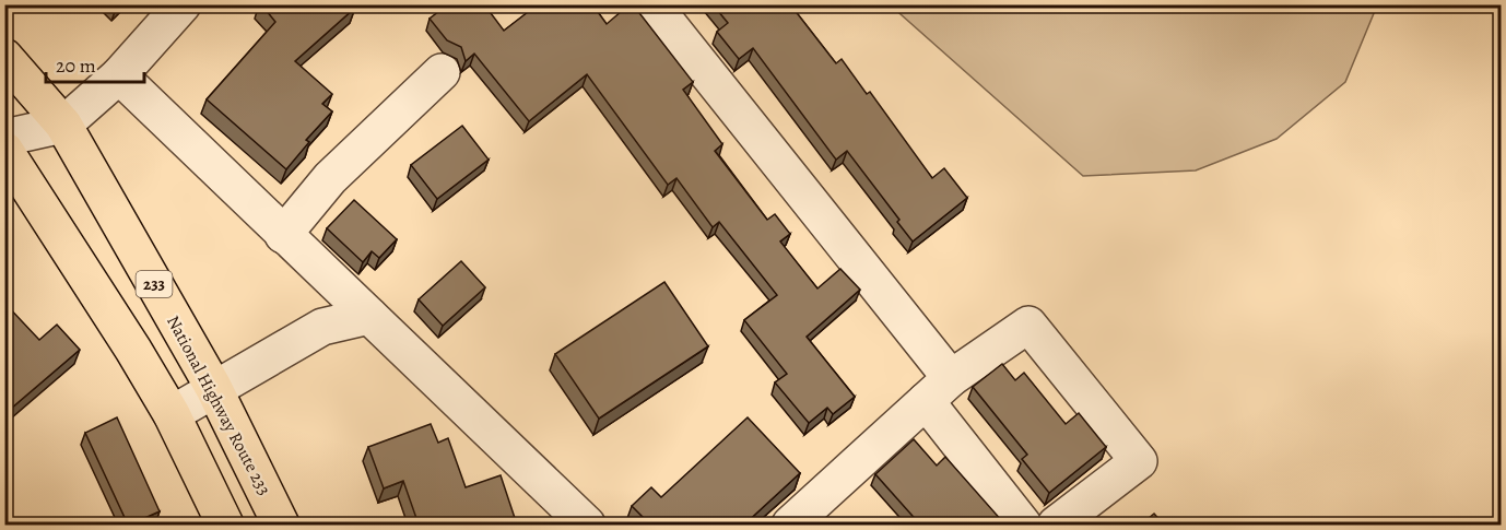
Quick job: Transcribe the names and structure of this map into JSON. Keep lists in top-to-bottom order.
{
  "streets": {
    "highway": ["233", "National Highway Route 233"]
  },
  "scale_bar": "20 m"
}
